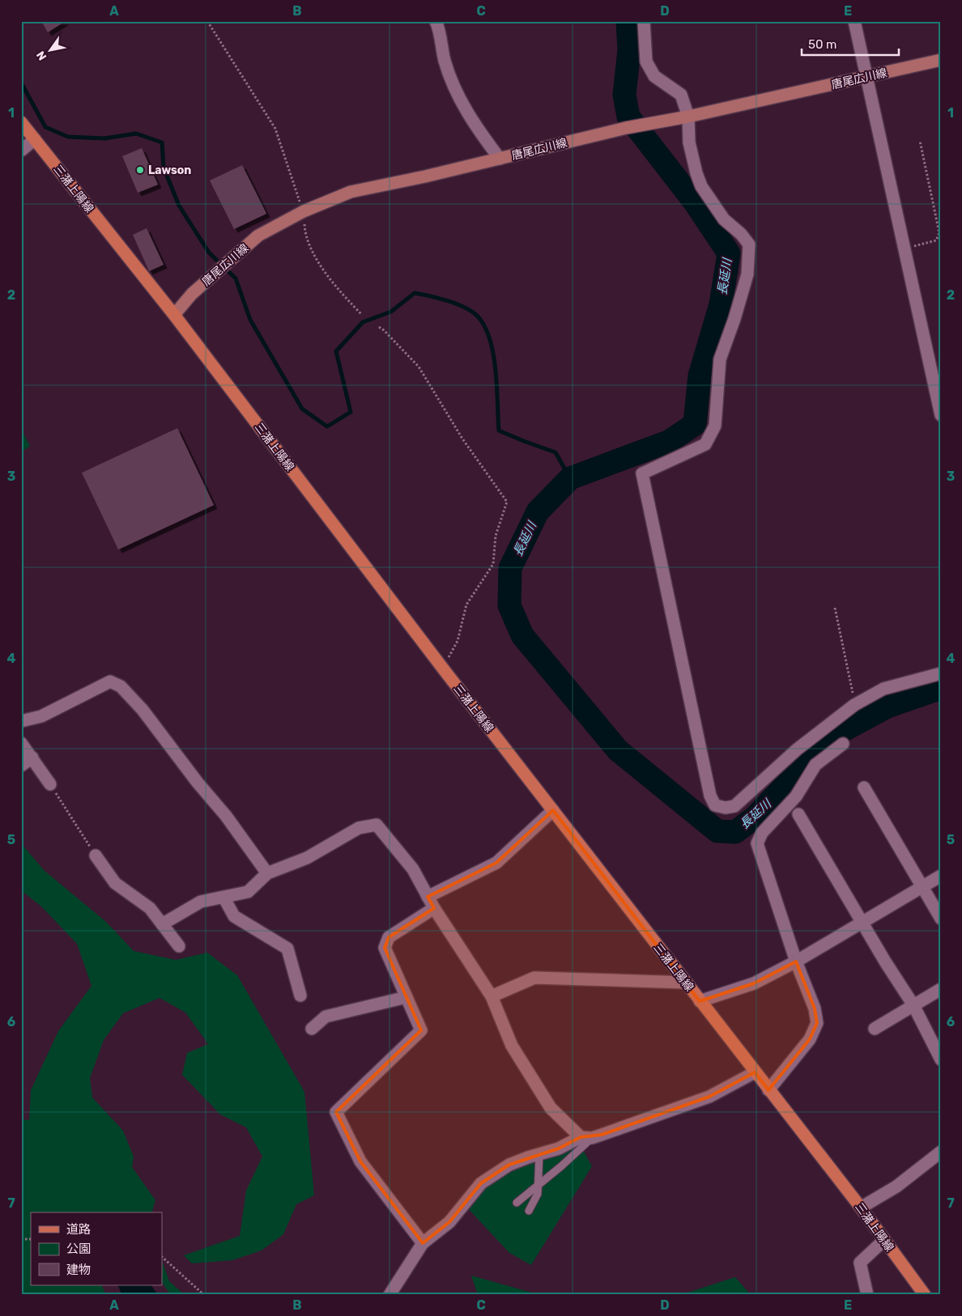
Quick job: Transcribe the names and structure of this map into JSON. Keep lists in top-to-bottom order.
{
  "streets": {
    "main road": ["唐尾広川線", "三潴上陽線"]
  },
  "crossings": [
    ["唐尾広川線", "三潴上陽線"]
  ],
  "water": ["長延川"],
  "places": ["Lawson"],
  "legend": ["道路", "公園", "建物"],
  "scale_bar": "50 m",
  "north": "bottom left",
  "grid": {
    "columns": [
      "A",
      "B",
      "C",
      "D",
      "E"
    ],
    "rows": [
      "1",
      "2",
      "3",
      "4",
      "5",
      "6",
      "7"
    ]
  }
}
